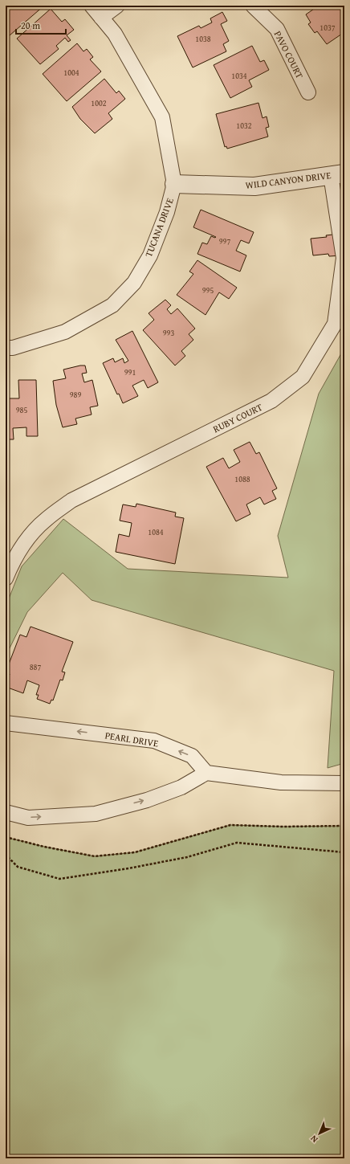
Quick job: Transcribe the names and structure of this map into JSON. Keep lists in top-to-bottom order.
{
  "streets": {
    "street": [
      "PAVO COURT",
      "WILD CANYON DRIVE",
      "TUCANA DRIVE",
      "RUBY COURT",
      "PEARL DRIVE"
    ]
  },
  "crossings": [
    ["WILD CANYON DRIVE", "TUCANA DRIVE"],
    ["WILD CANYON DRIVE", "RUBY COURT"]
  ],
  "one_way": ["PEARL DRIVE"],
  "house_numbers": [
    "1037",
    "1038",
    "1004",
    "1034",
    "1002",
    "1032",
    "997",
    "995",
    "993",
    "991",
    "989",
    "985",
    "1088",
    "1084",
    "887"
  ],
  "scale_bar": "20 m",
  "north": "bottom left"
}
